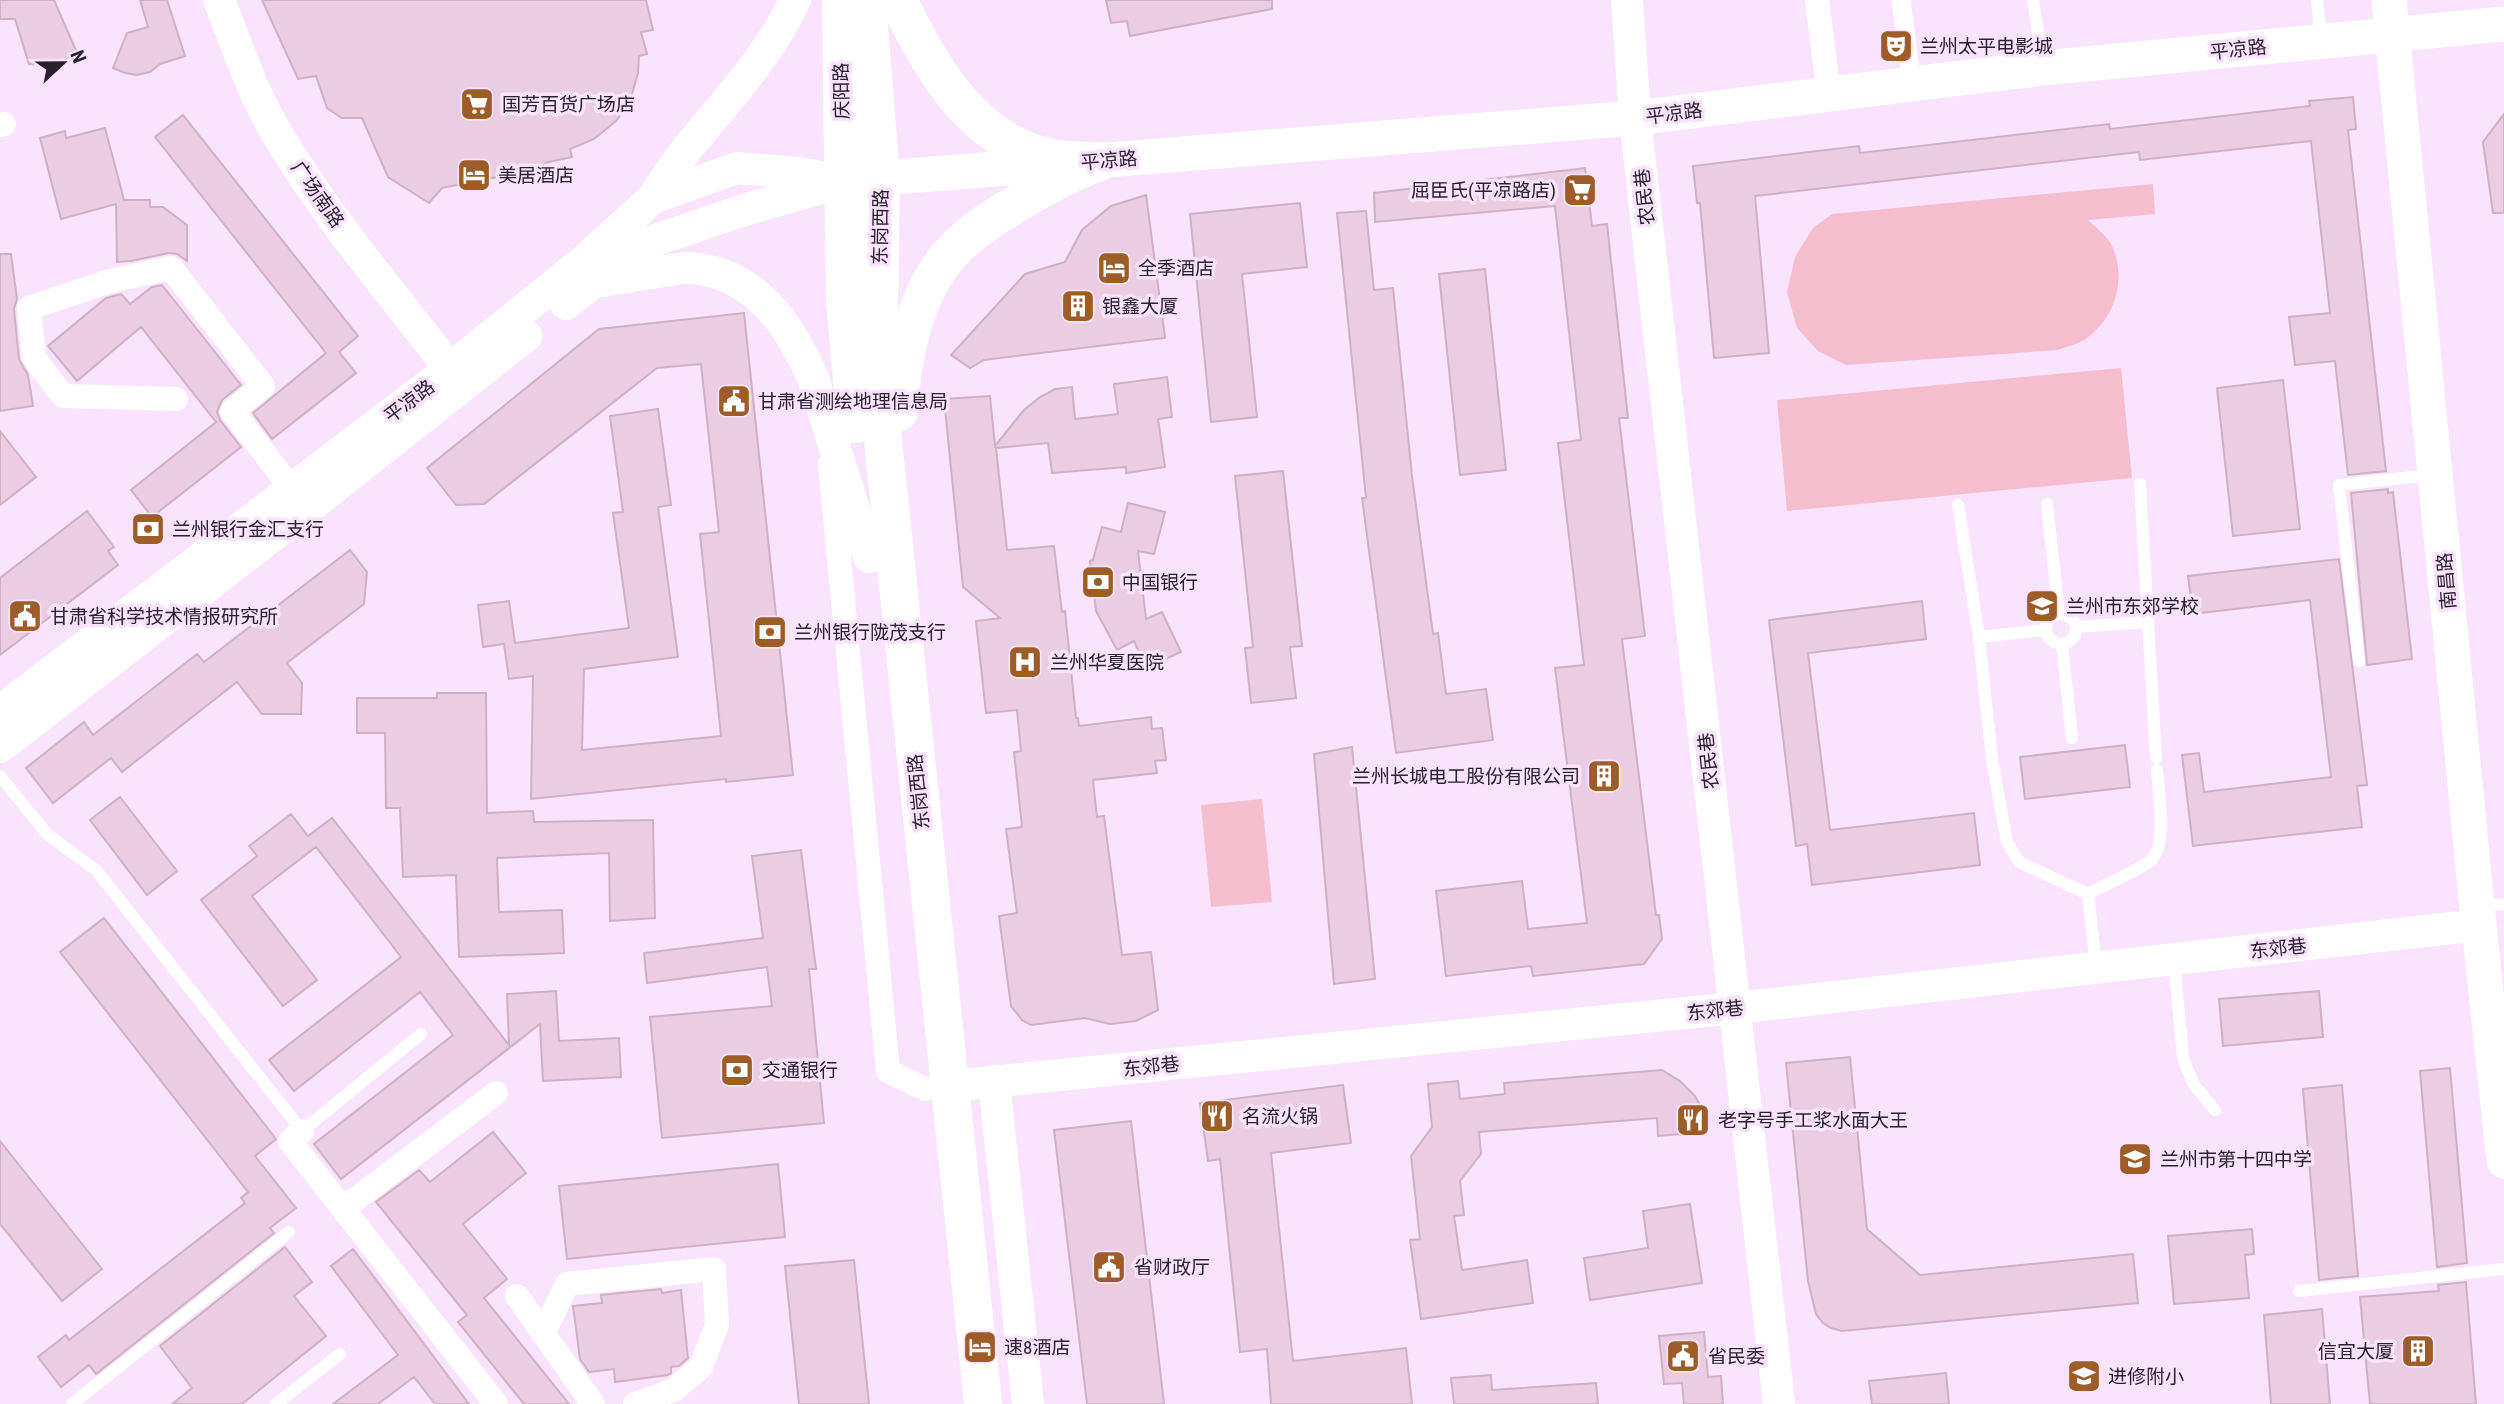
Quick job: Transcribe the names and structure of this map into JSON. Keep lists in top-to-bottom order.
{
  "streets": {
    "main road": [
      "平凉路",
      "庆阳路",
      "东岗西路",
      "南昌路"
    ],
    "street": ["广场南路", "农民巷", "东郊巷"]
  },
  "crossings": [
    ["平凉路", "庆阳路"],
    ["平凉路", "广场南路"],
    ["平凉路", "农民巷"],
    ["平凉路", "东岗西路"],
    ["平凉路", "南昌路"],
    ["庆阳路", "东岗西路"],
    ["农民巷", "东郊巷"],
    ["东岗西路", "东郊巷"],
    ["南昌路", "东郊巷"]
  ],
  "places": {
    "theatre": ["兰州太平电影城"],
    "supermarket": ["国芳百货广场店", "屈臣氏(平凉路店)"],
    "hotel": ["美居酒店", "全季酒店", "速8酒店"],
    "building": ["银鑫大厦", "兰州长城电工股份有限公司", "信宜大厦"],
    "public building": [
      "甘肃省测绘地理信息局",
      "甘肃省科学技术情报研究所",
      "省财政厅",
      "省民委"
    ],
    "bank": [
      "兰州银行金汇支行",
      "中国银行",
      "兰州银行陇茂支行",
      "交通银行"
    ],
    "school or university": ["兰州市东郊学校", "兰州市第十四中学", "进修附小"],
    "hospital": ["兰州华夏医院"],
    "restaurant": ["名流火锅", "老字号手工浆水面大王"]
  },
  "north": "right"
}
